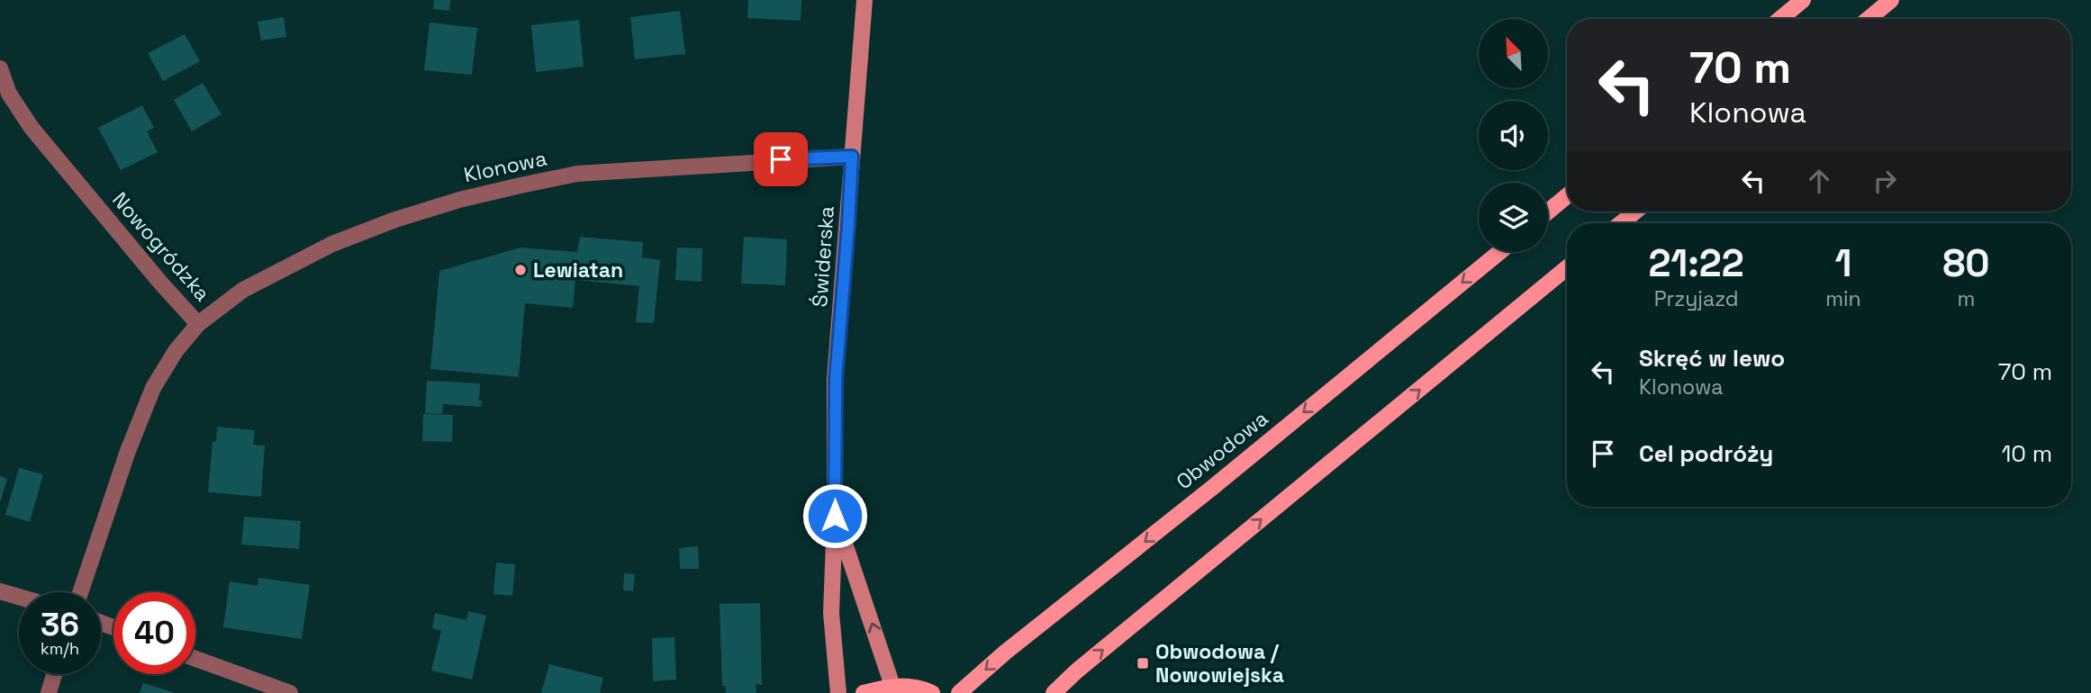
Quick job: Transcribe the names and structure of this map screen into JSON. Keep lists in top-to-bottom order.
{
  "streets": {
    "main road": ["Obwodowa"],
    "street": ["Klonowa", "Nowogródzka", "Świderska"]
  },
  "crossings": [
    ["Klonowa", "Nowogródzka"],
    ["Klonowa", "Świderska"]
  ],
  "places": {
    "other": ["Lewiatan"],
    "transit": ["Obwodowa / Nowowiejska"]
  },
  "north": "top left",
  "page": {
    "turn": ["70 m", "Klonowa"],
    "eta": [
      "21:22",
      "Przyjazd",
      "1",
      "min",
      "80",
      "m"
    ],
    "list": [
      {
        "name": "Skręć w lewo",
        "note": "Klonowa",
        "value": "70 m"
      },
      {
        "name": "Cel podróży",
        "value": "10 m"
      }
    ],
    "speed": "36 km/h",
    "limit": "40"
  }
}
